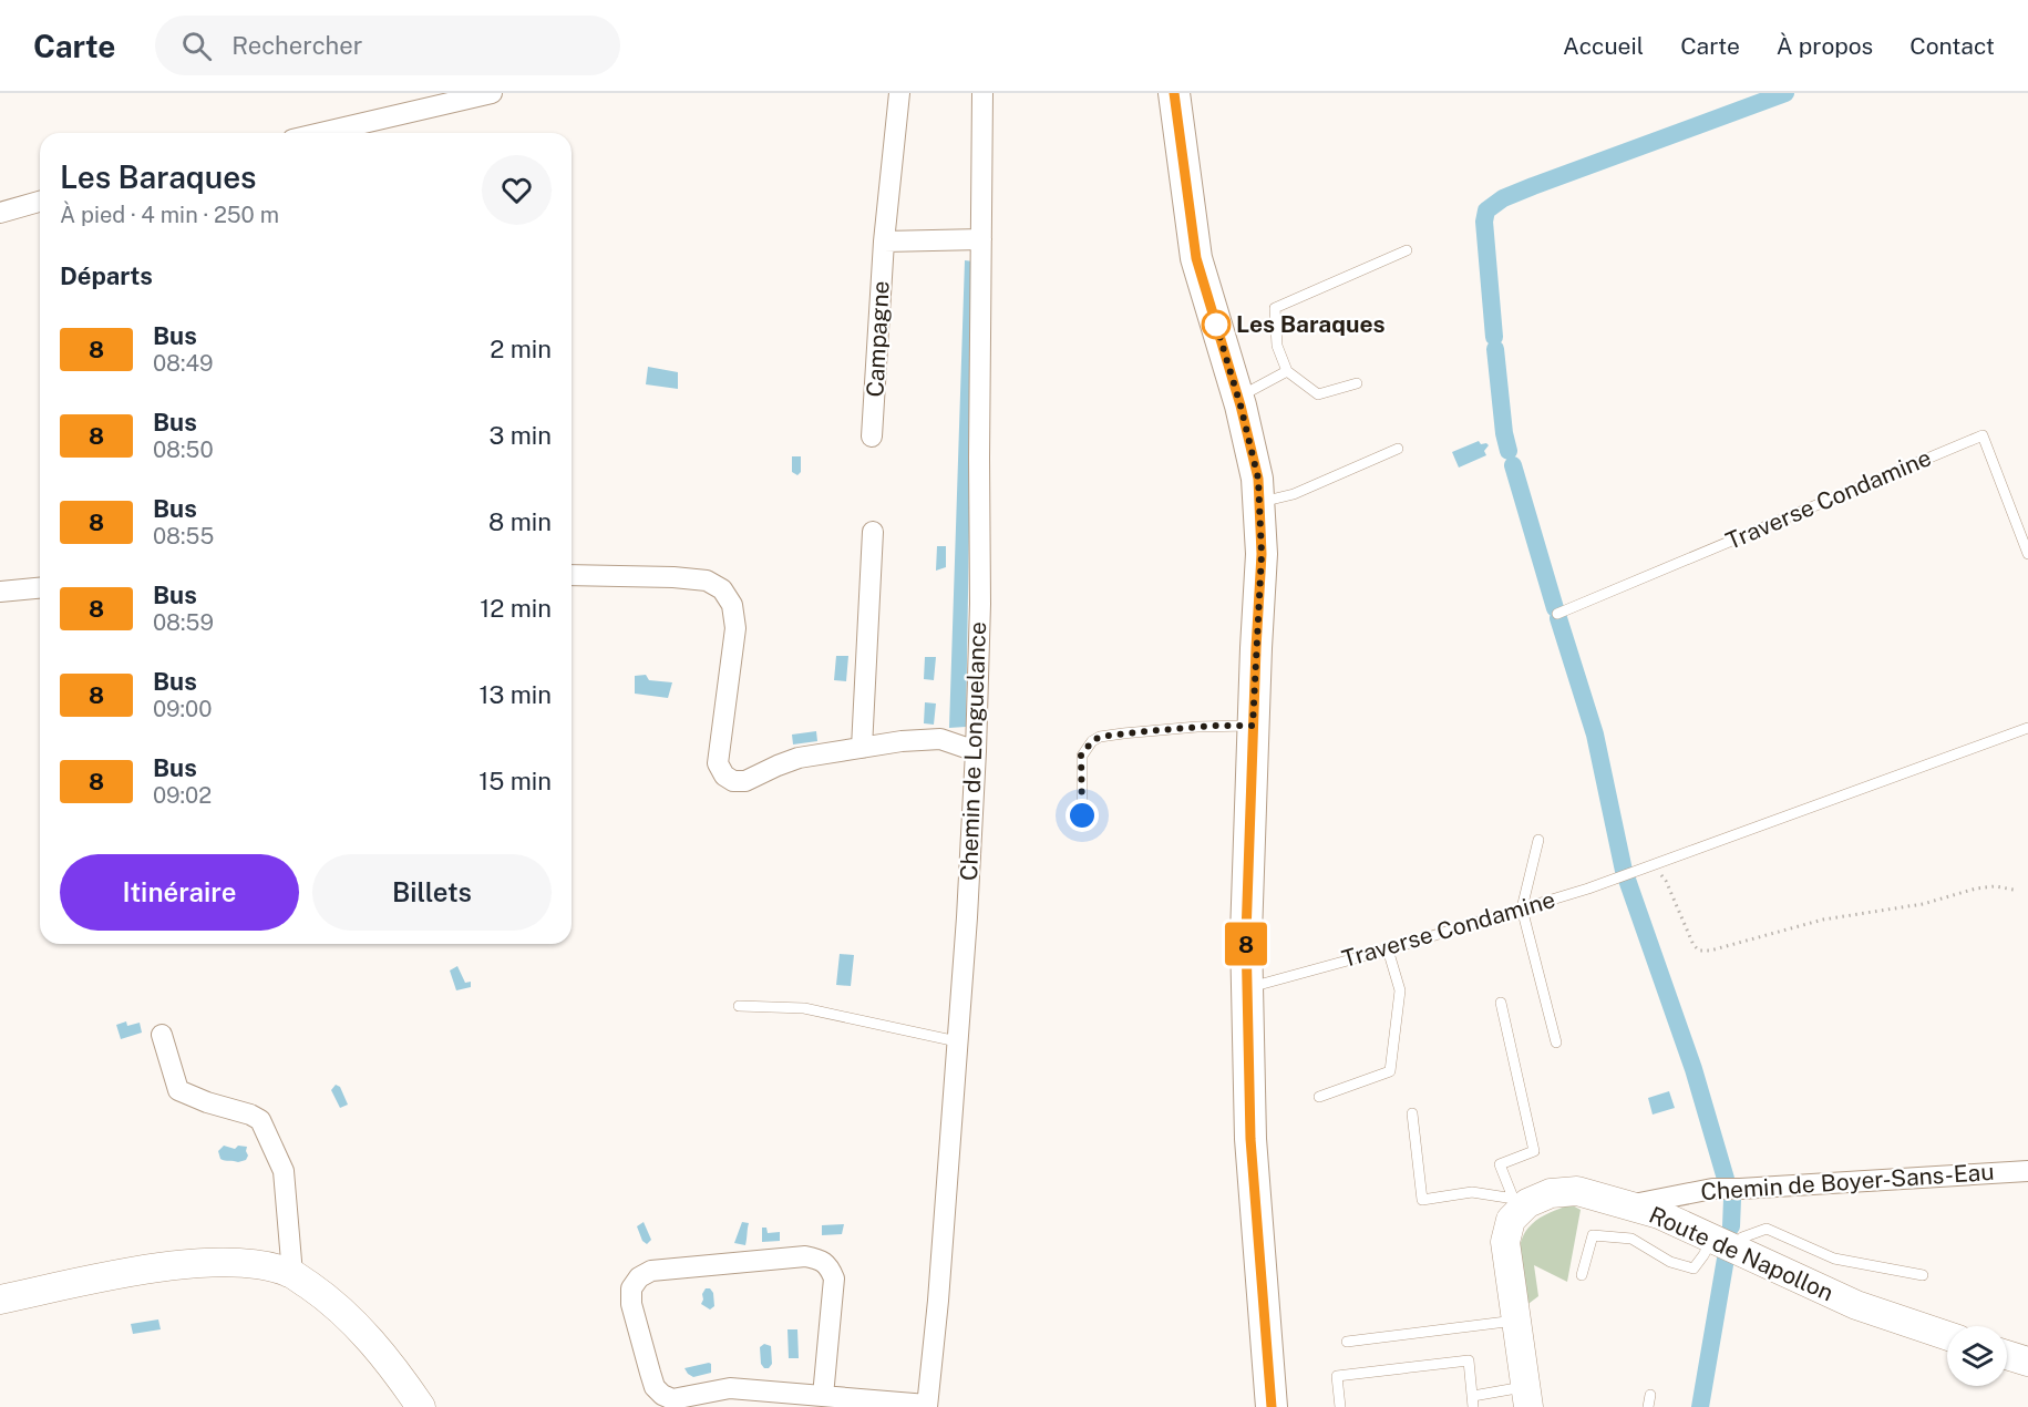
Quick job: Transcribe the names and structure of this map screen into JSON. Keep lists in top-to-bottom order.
{
  "streets": {
    "street": [
      "Campagne",
      "Chemin de Longuelance",
      "Chemin de Boyer-Sans-Eau",
      "Route de Napollon"
    ],
    "lane": ["Traverse Condamine"]
  },
  "crossings": [
    ["Chemin de Boyer-Sans-Eau", "Route de Napollon"]
  ],
  "places": ["Les Baraques"],
  "lines": ["bus line 8"],
  "page": {
    "header": "Carte",
    "search": "Rechercher",
    "nav": [
      "Accueil",
      "Carte",
      "À propos",
      "Contact"
    ],
    "on_map": "8",
    "heading": [
      ["Les Baraques", "À pied · 4 min · 250 m"],
      "Départs"
    ],
    "list": [
      {
        "mark": "8",
        "name": "Bus",
        "note": "08:49",
        "value": "2 min"
      },
      {
        "mark": "8",
        "name": "Bus",
        "note": "08:50",
        "value": "3 min"
      },
      {
        "mark": "8",
        "name": "Bus",
        "note": "08:55",
        "value": "8 min"
      },
      {
        "mark": "8",
        "name": "Bus",
        "note": "08:59",
        "value": "12 min"
      },
      {
        "mark": "8",
        "name": "Bus",
        "note": "09:00",
        "value": "13 min"
      },
      {
        "mark": "8",
        "name": "Bus",
        "note": "09:02",
        "value": "15 min"
      }
    ],
    "buttons": ["Itinéraire", "Billets"]
  }
}
